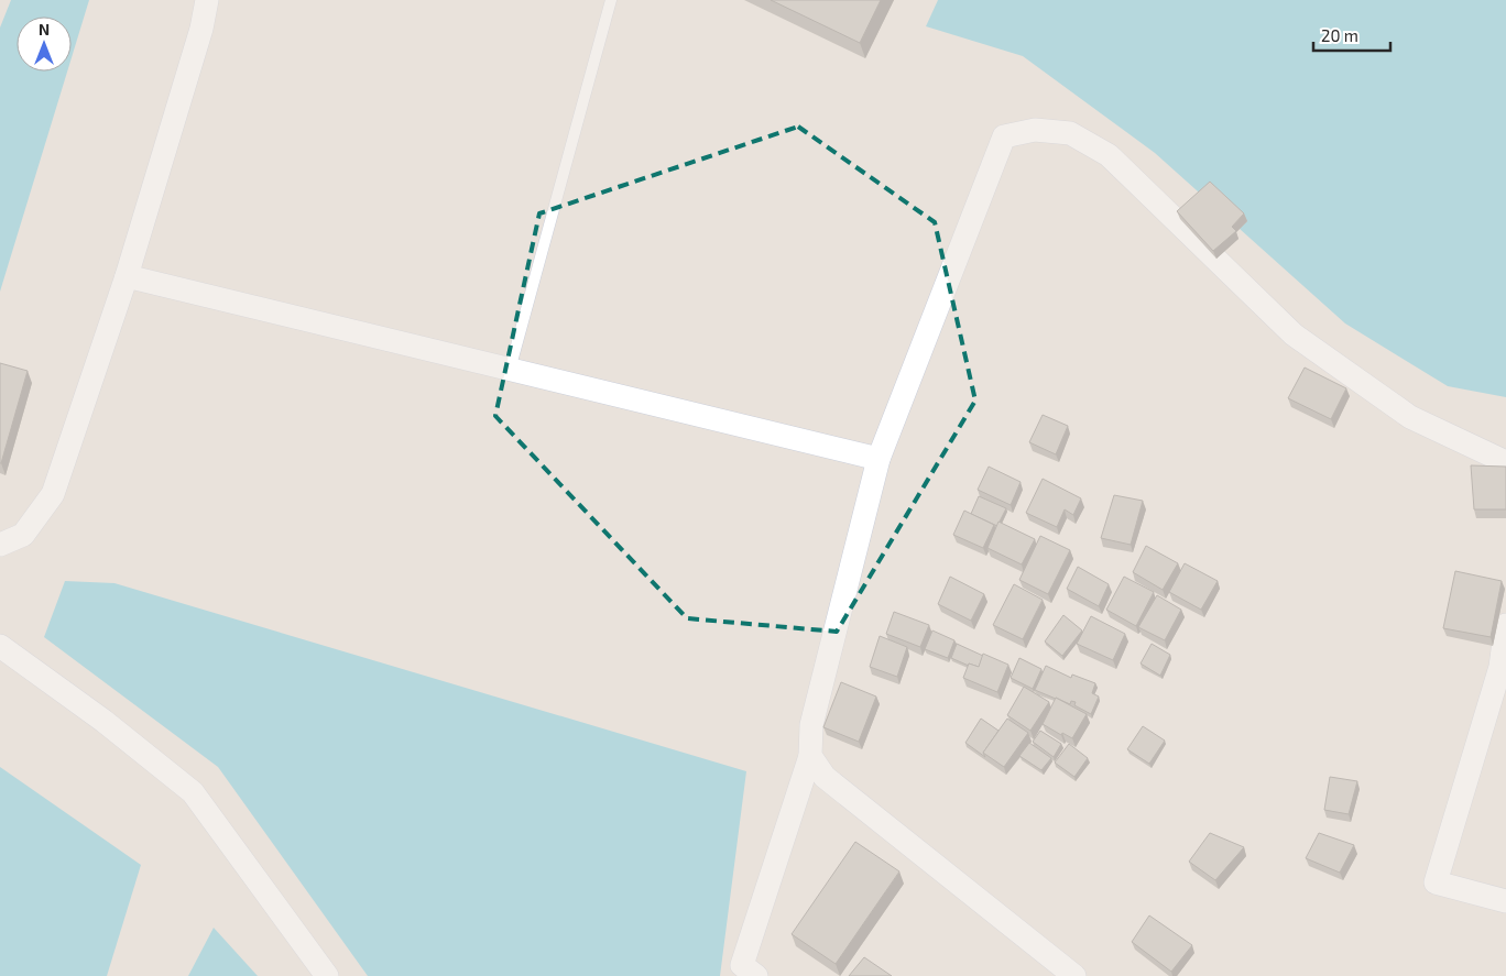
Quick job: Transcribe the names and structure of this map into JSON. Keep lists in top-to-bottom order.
{
  "scale_bar": "20 m",
  "north": "top"
}
